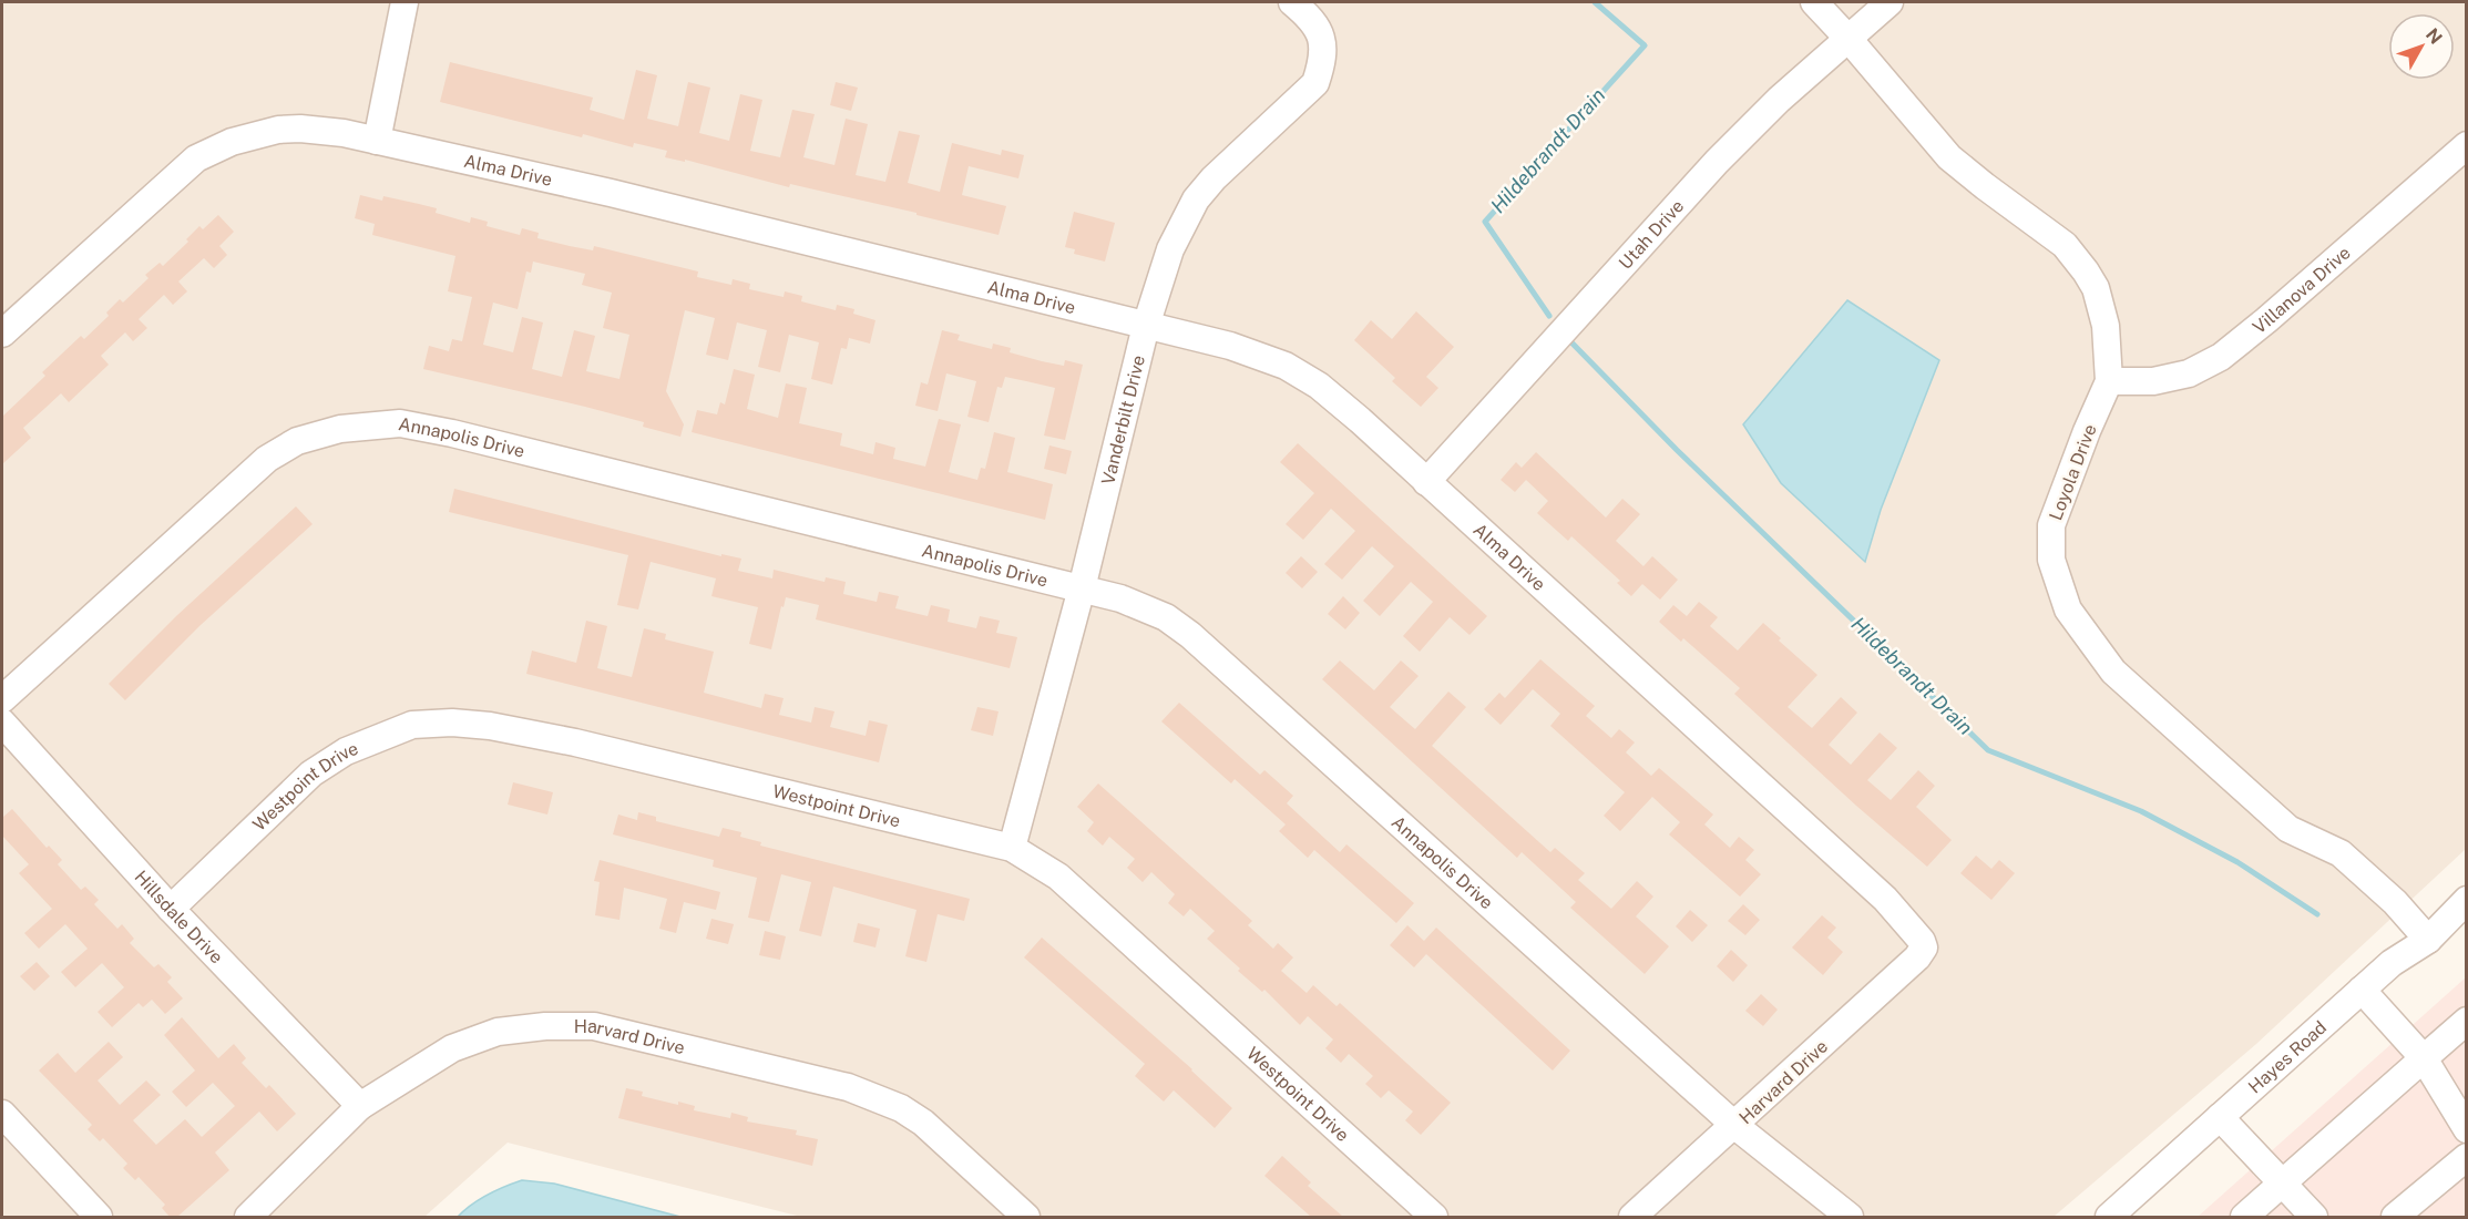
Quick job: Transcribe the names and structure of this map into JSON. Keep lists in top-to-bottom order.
{
  "streets": {
    "street": [
      "Alma Drive",
      "Utah Drive",
      "Villanova Drive",
      "Vanderbilt Drive",
      "Annapolis Drive",
      "Loyola Drive",
      "Westpoint Drive",
      "Hillsdale Drive",
      "Harvard Drive",
      "Hayes Road"
    ]
  },
  "crossings": [
    ["Alma Drive", "Utah Drive"],
    ["Alma Drive", "Vanderbilt Drive"],
    ["Alma Drive", "Harvard Drive"],
    ["Utah Drive", "Loyola Drive"],
    ["Villanova Drive", "Loyola Drive"],
    ["Vanderbilt Drive", "Annapolis Drive"],
    ["Vanderbilt Drive", "Westpoint Drive"],
    ["Annapolis Drive", "Harvard Drive"],
    ["Loyola Drive", "Hayes Road"],
    ["Westpoint Drive", "Hillsdale Drive"],
    ["Hillsdale Drive", "Harvard Drive"]
  ],
  "water": ["Hildebrandt Drain"],
  "north": "top right"
}
